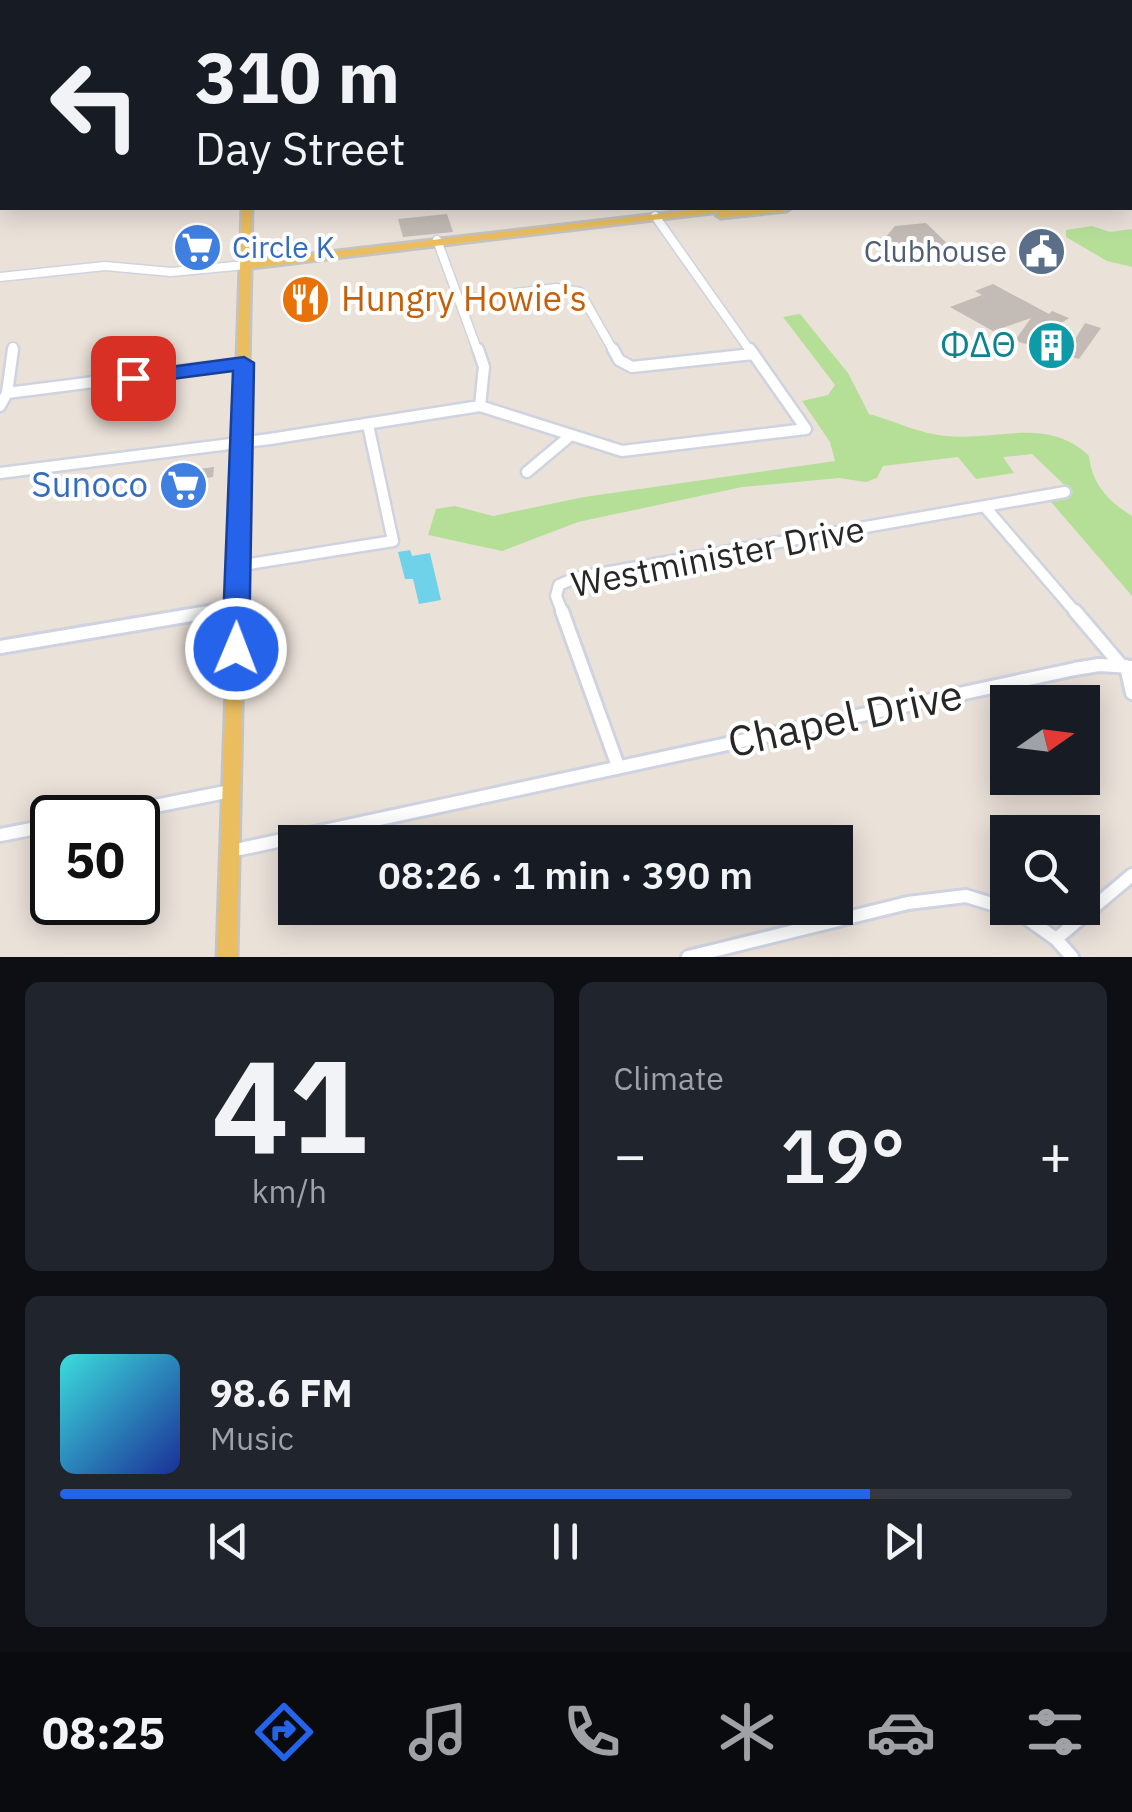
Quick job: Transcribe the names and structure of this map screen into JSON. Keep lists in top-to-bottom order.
{
  "streets": {
    "street": ["Westminister Drive", "Chapel Drive"]
  },
  "crossings": [
    ["Westminister Drive", "Chapel Drive"]
  ],
  "places": {
    "supermarket": ["Circle K", "Sunoco"],
    "public building": ["Clubhouse"],
    "restaurant": ["Hungry Howie's"],
    "building": ["ΦΔΘ"]
  },
  "north": "right",
  "page": {
    "turn": ["310 m", "Day Street"],
    "limit": "50",
    "trip": "08:26 · 1 min · 390 m",
    "tile": [
      ["41", "km/h"],
      "Climate"
    ],
    "heat": ["−", "19°", "+"],
    "song": ["98.6 FM", "Music"],
    "tabs": "08:25"
  }
}
